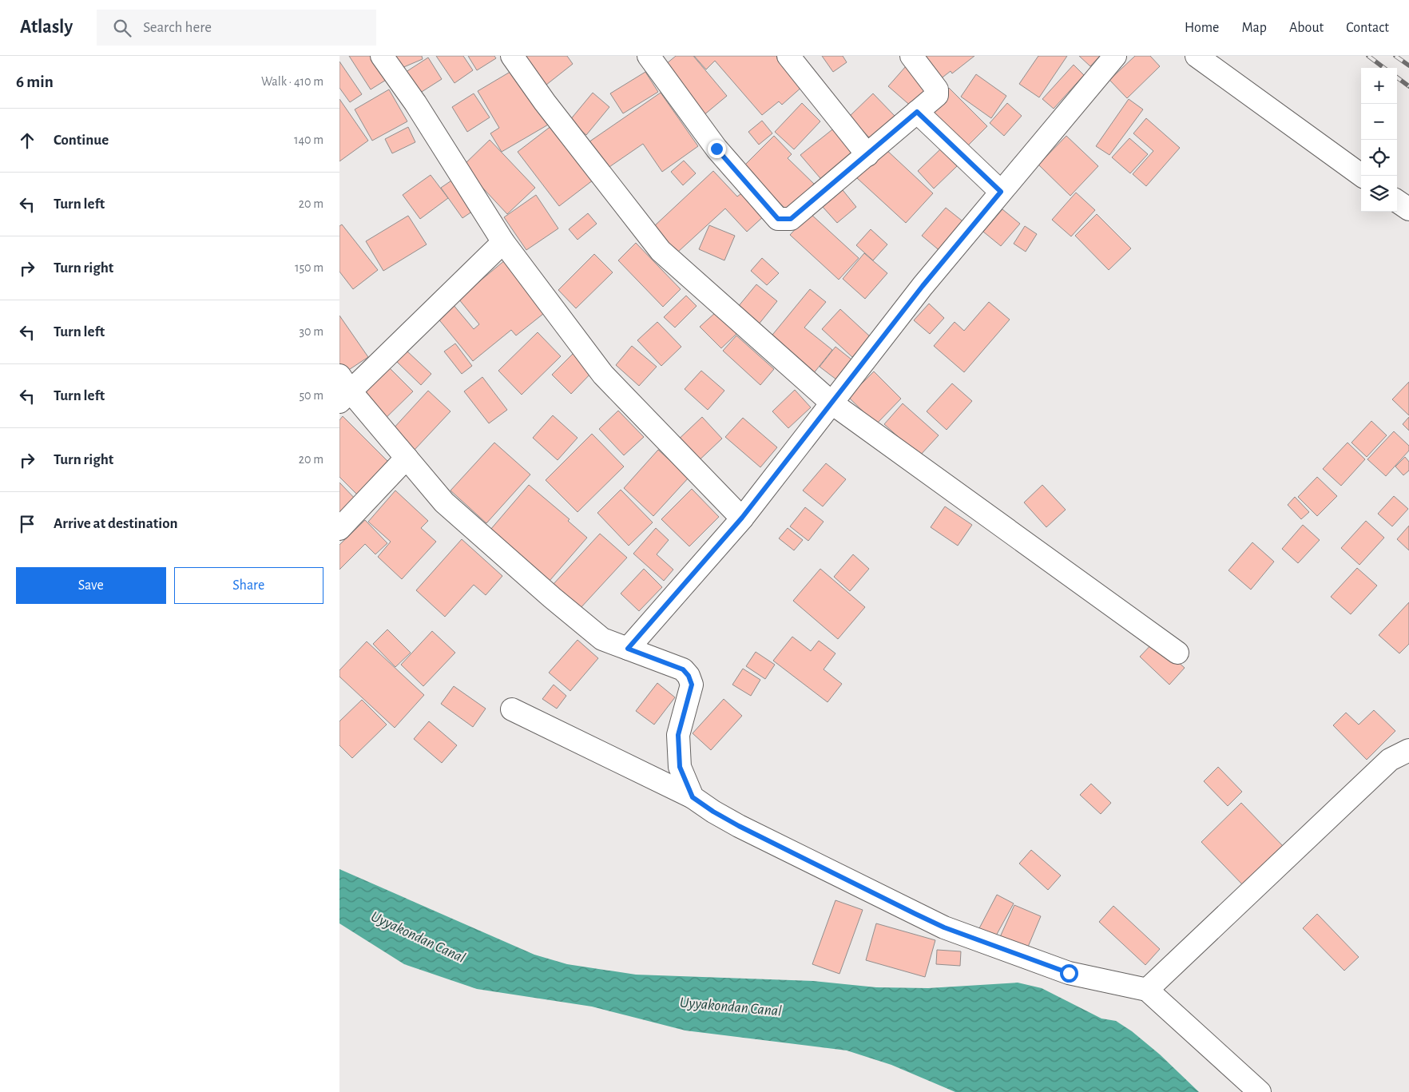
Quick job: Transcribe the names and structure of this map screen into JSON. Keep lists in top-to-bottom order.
{
  "water": ["Uyyakondan Canal"],
  "page": {
    "header": "Atlasly",
    "search": "Search here",
    "nav": [
      "Home",
      "Map",
      "About",
      "Contact"
    ],
    "heading": ["6 min", "Walk · 410 m"],
    "map_buttons": ["+", "−"],
    "list": [
      ["Continue", "140 m"],
      ["Turn left", "20 m"],
      ["Turn right", "150 m"],
      ["Turn left", "30 m"],
      ["Turn left", "50 m"],
      ["Turn right", "20 m"],
      "Arrive at destination"
    ],
    "buttons": ["Save", "Share"]
  }
}
